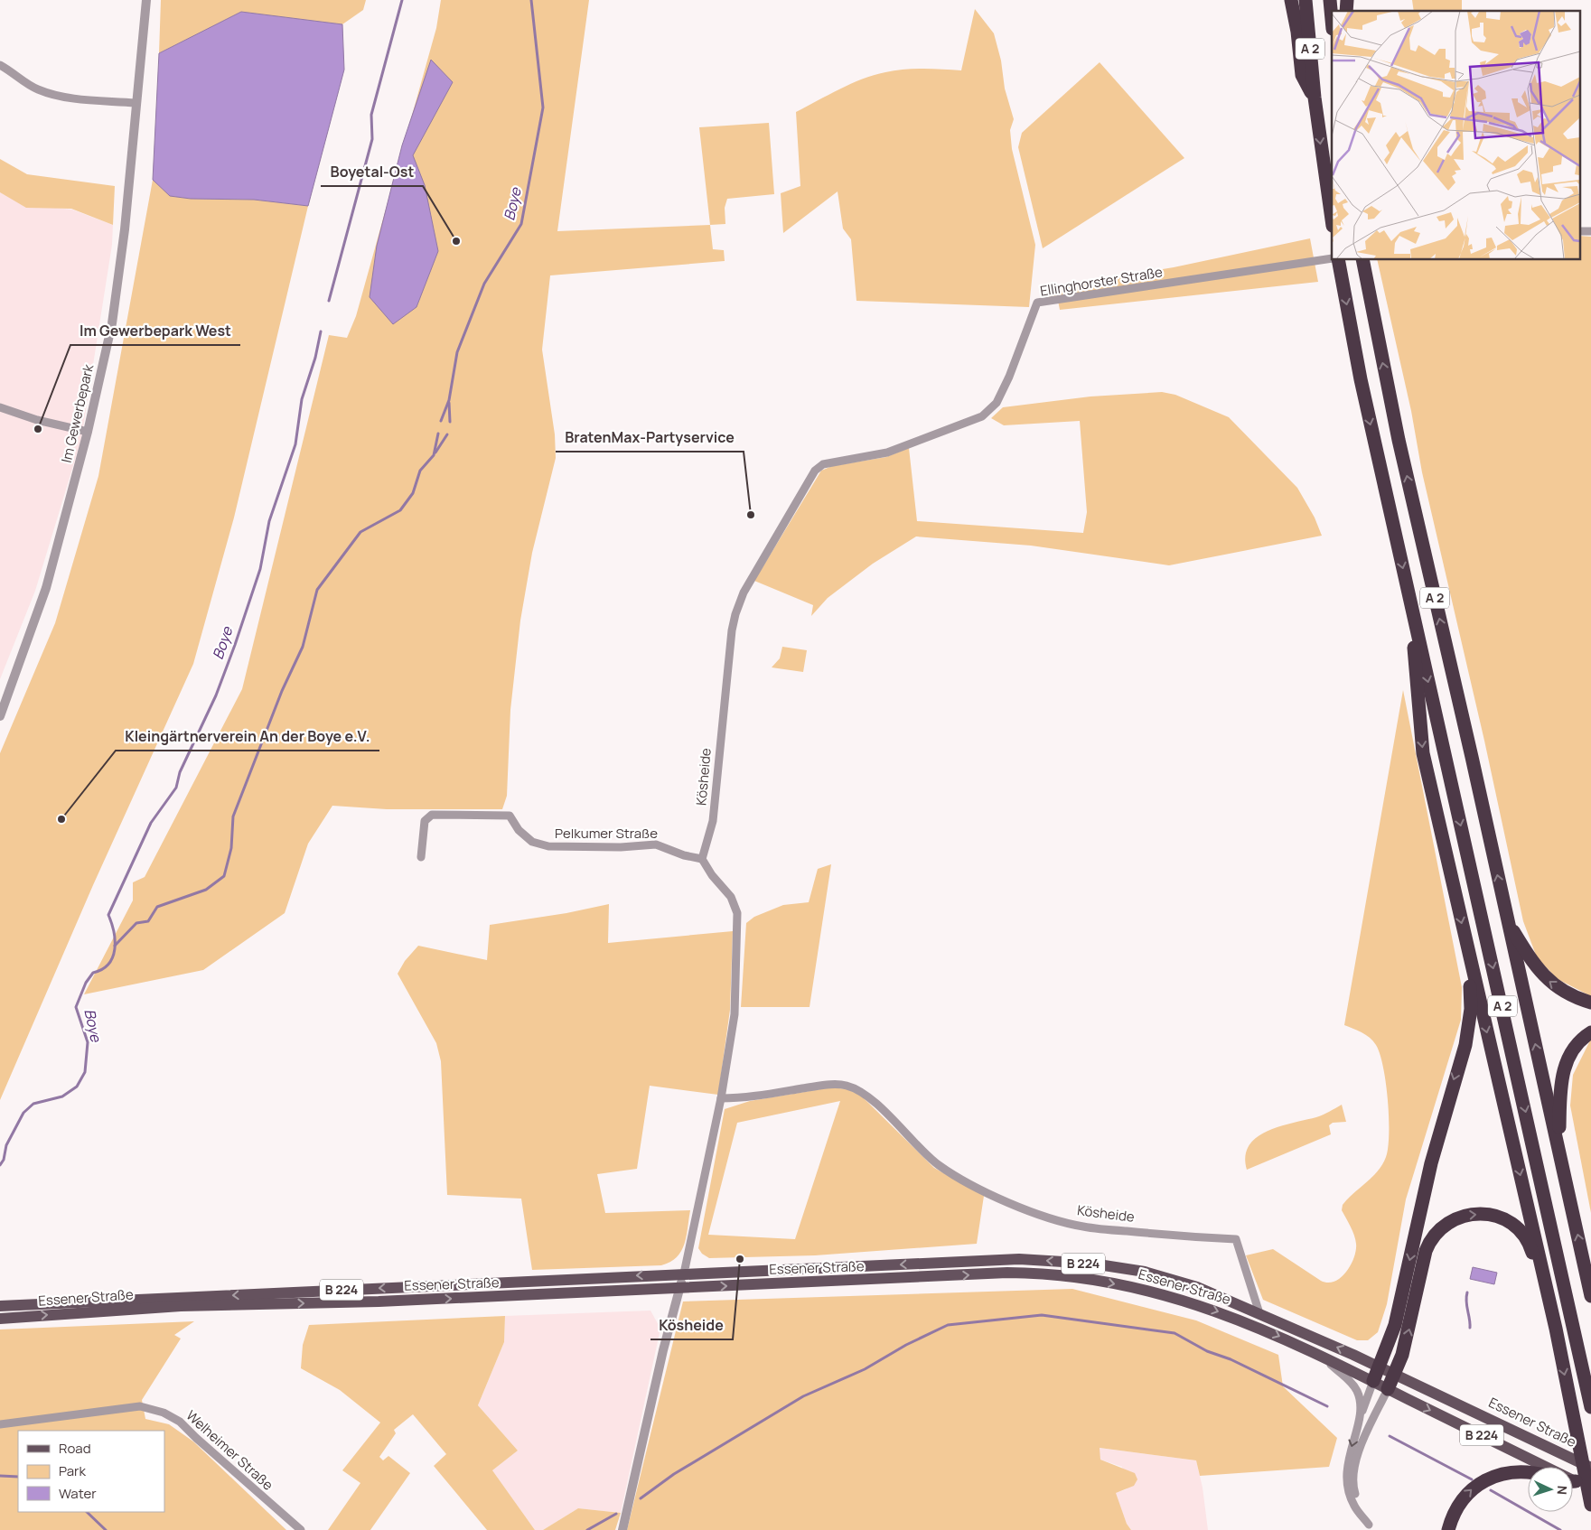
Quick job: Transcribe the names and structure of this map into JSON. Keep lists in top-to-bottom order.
{
  "streets": {
    "highway": ["A 2"],
    "main road": ["B 224", "Essener Straße"],
    "street": [
      "Ellinghorster Straße",
      "Im Gewerbepark",
      "Kösheide",
      "Pelkumer Straße",
      "Welheimer Straße"
    ]
  },
  "crossings": [
    ["Ellinghorster Straße", "Kösheide"],
    ["Kösheide", "Pelkumer Straße"],
    ["Kösheide", "Essener Straße"]
  ],
  "water": ["Boye"],
  "places": [
    "Boyetal-Ost",
    "Im Gewerbepark West",
    "BratenMax-Partyservice",
    "Kleingärtnerverein An der Boye e.V.",
    "Kösheide"
  ],
  "legend": ["Road", "Park", "Water"],
  "north": "right"
}
